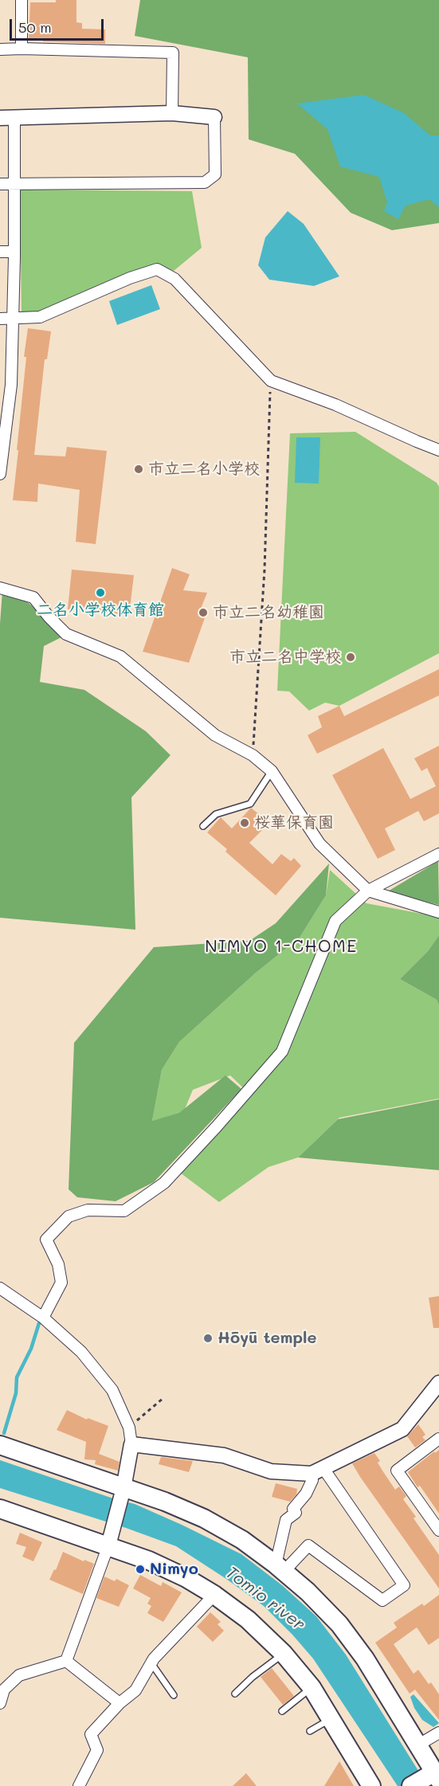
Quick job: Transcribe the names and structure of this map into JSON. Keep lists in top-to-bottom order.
{
  "districts": ["NIMYO 1-CHOME"],
  "water": ["Tomio river"],
  "places": [
    "市立二名小学校",
    "二名小学校体育館",
    "市立二名幼稚園",
    "市立二名中学校",
    "桜華保育園",
    "Hōyū temple",
    "Nimyo"
  ],
  "scale_bar": "50 m"
}
